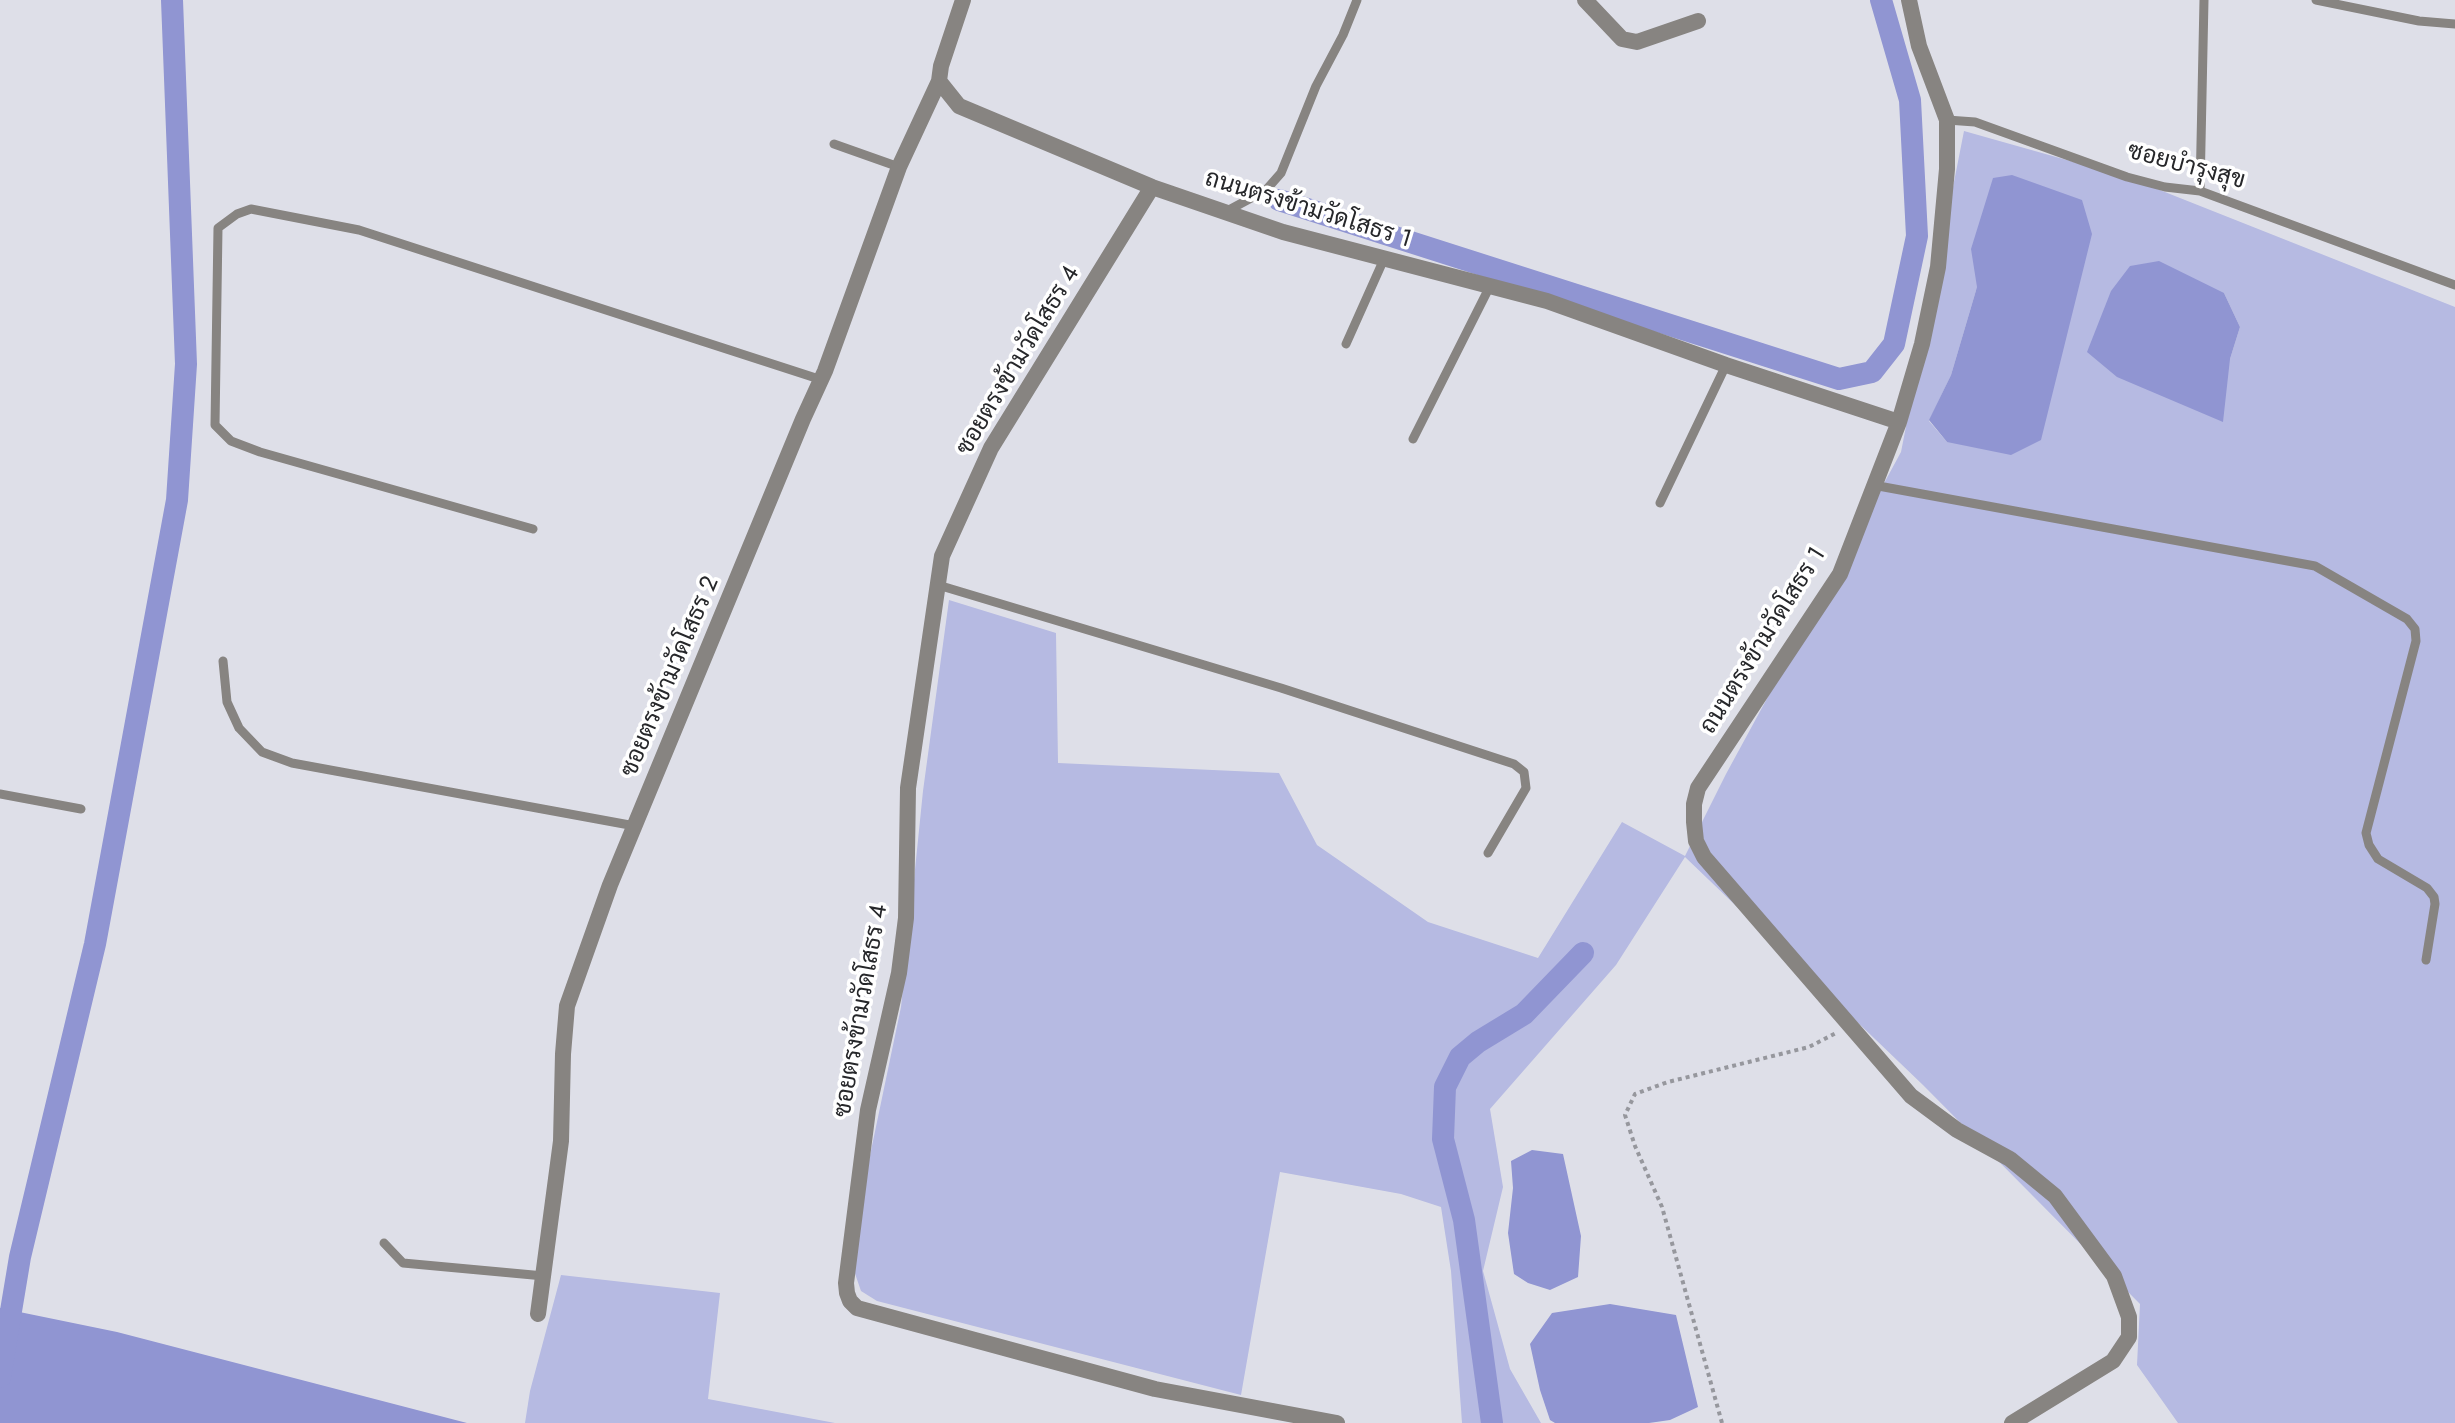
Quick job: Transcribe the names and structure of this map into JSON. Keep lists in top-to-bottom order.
{
  "streets": {
    "street": ["ถนนตรงข้ามวัดโสธร 1", "ซอยตรงข้ามวัดโสธร 4", "ซอยตรงข้ามวัดโสธร 2"],
    "lane": ["ซอยบำรุงสุข"]
  },
  "crossings": [
    ["ถนนตรงข้ามวัดโสธร 1", "ซอยตรงข้ามวัดโสธร 4"],
    ["ถนนตรงข้ามวัดโสธร 1", "ซอยตรงข้ามวัดโสธร 2"]
  ]
}
